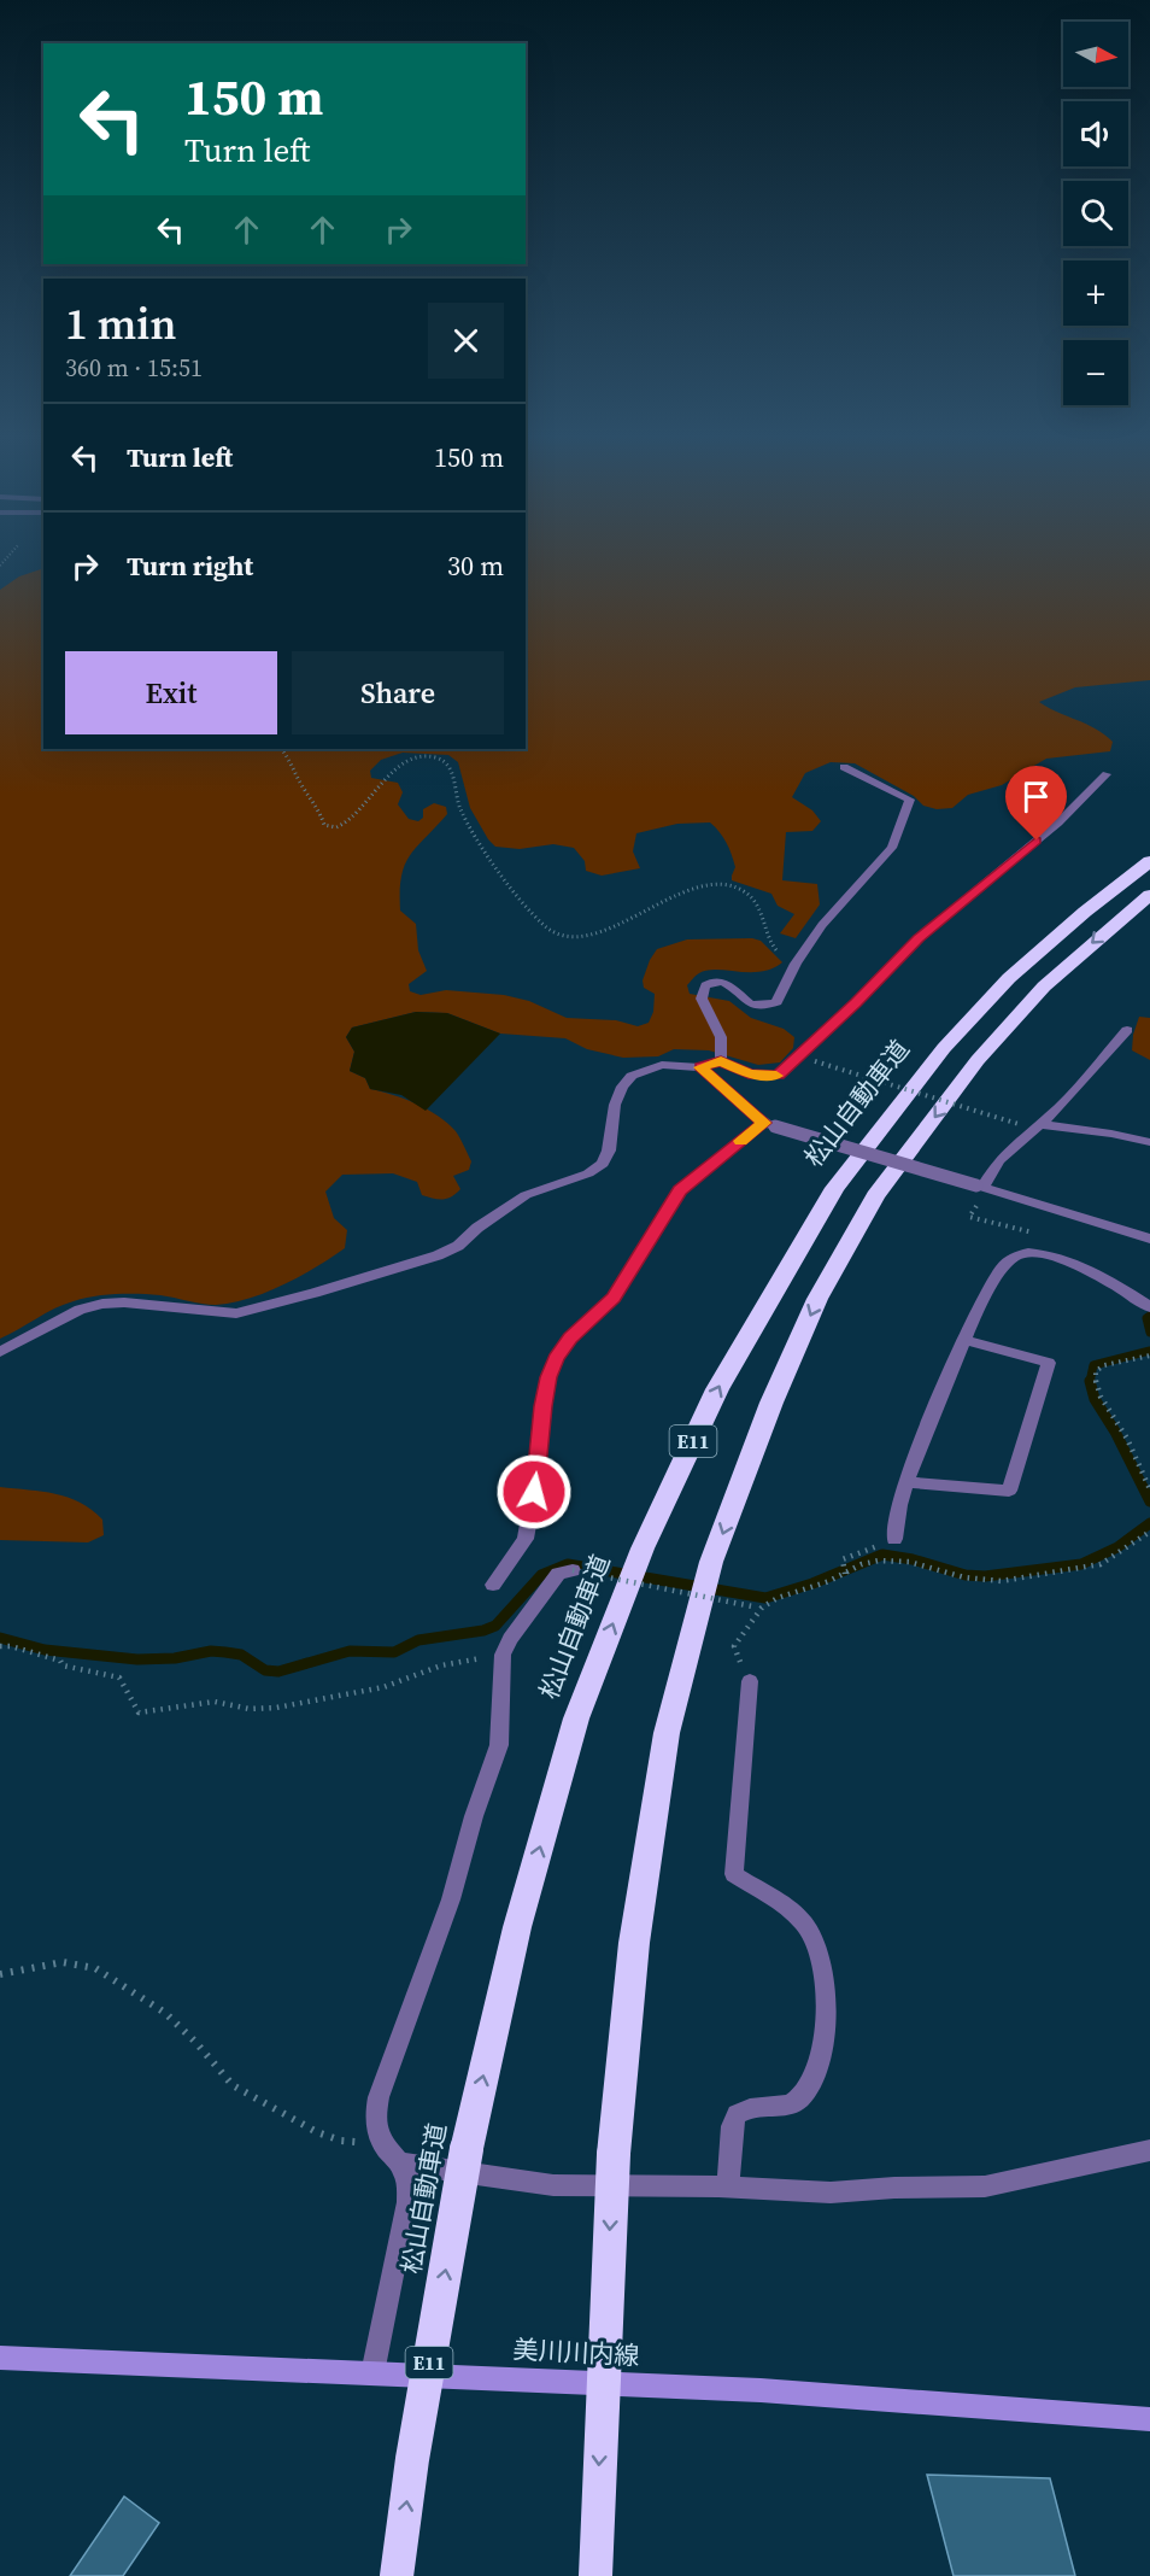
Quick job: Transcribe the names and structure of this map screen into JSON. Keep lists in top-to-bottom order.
{
  "streets": {
    "highway": ["松山自動車道", "E11"],
    "main road": ["美川川内線"]
  },
  "north": "right",
  "page": {
    "map_buttons": ["+", "−"],
    "turn": ["150 m", "Turn left"],
    "heading": ["1 min", "360 m · 15:51"],
    "list": [
      {
        "name": "Turn left",
        "value": "150 m"
      },
      {
        "name": "Turn right",
        "value": "30 m"
      }
    ],
    "buttons": ["Exit", "Share"]
  }
}
